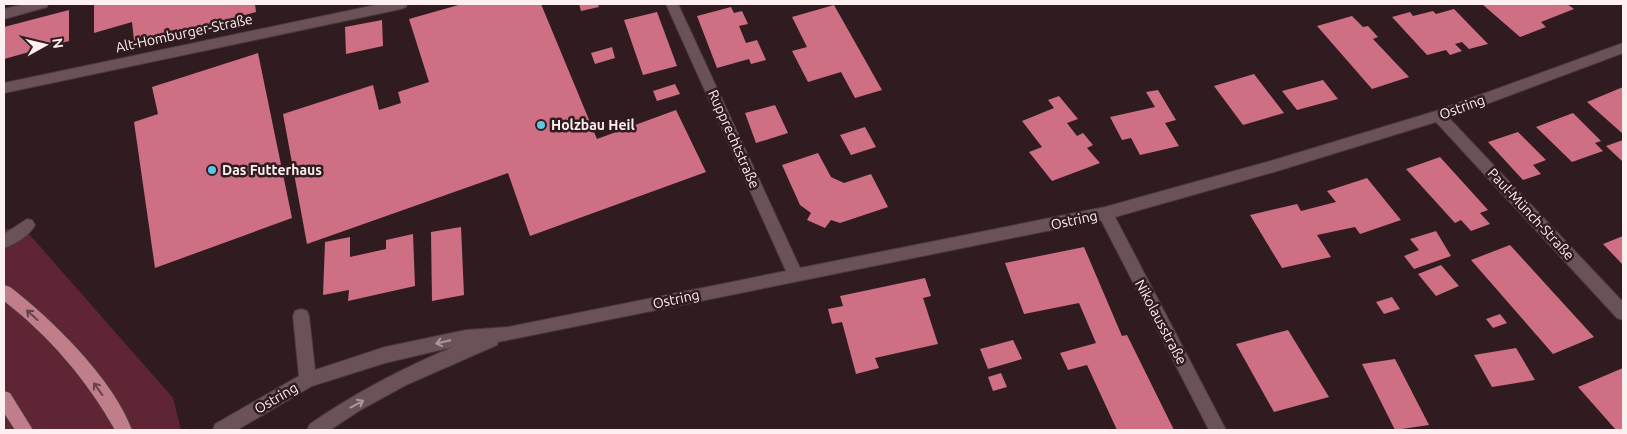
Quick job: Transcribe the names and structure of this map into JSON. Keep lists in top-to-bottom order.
{
  "streets": {
    "street": [
      "Alt-Homburger-Straße",
      "Ostring",
      "Rupprechtstraße",
      "Paul-Münch-Straße",
      "Nikolausstraße"
    ]
  },
  "crossings": [
    ["Ostring", "Rupprechtstraße"],
    ["Ostring", "Paul-Münch-Straße"],
    ["Ostring", "Nikolausstraße"]
  ],
  "places": ["Holzbau Heil", "Das Futterhaus"],
  "north": "right"
}
